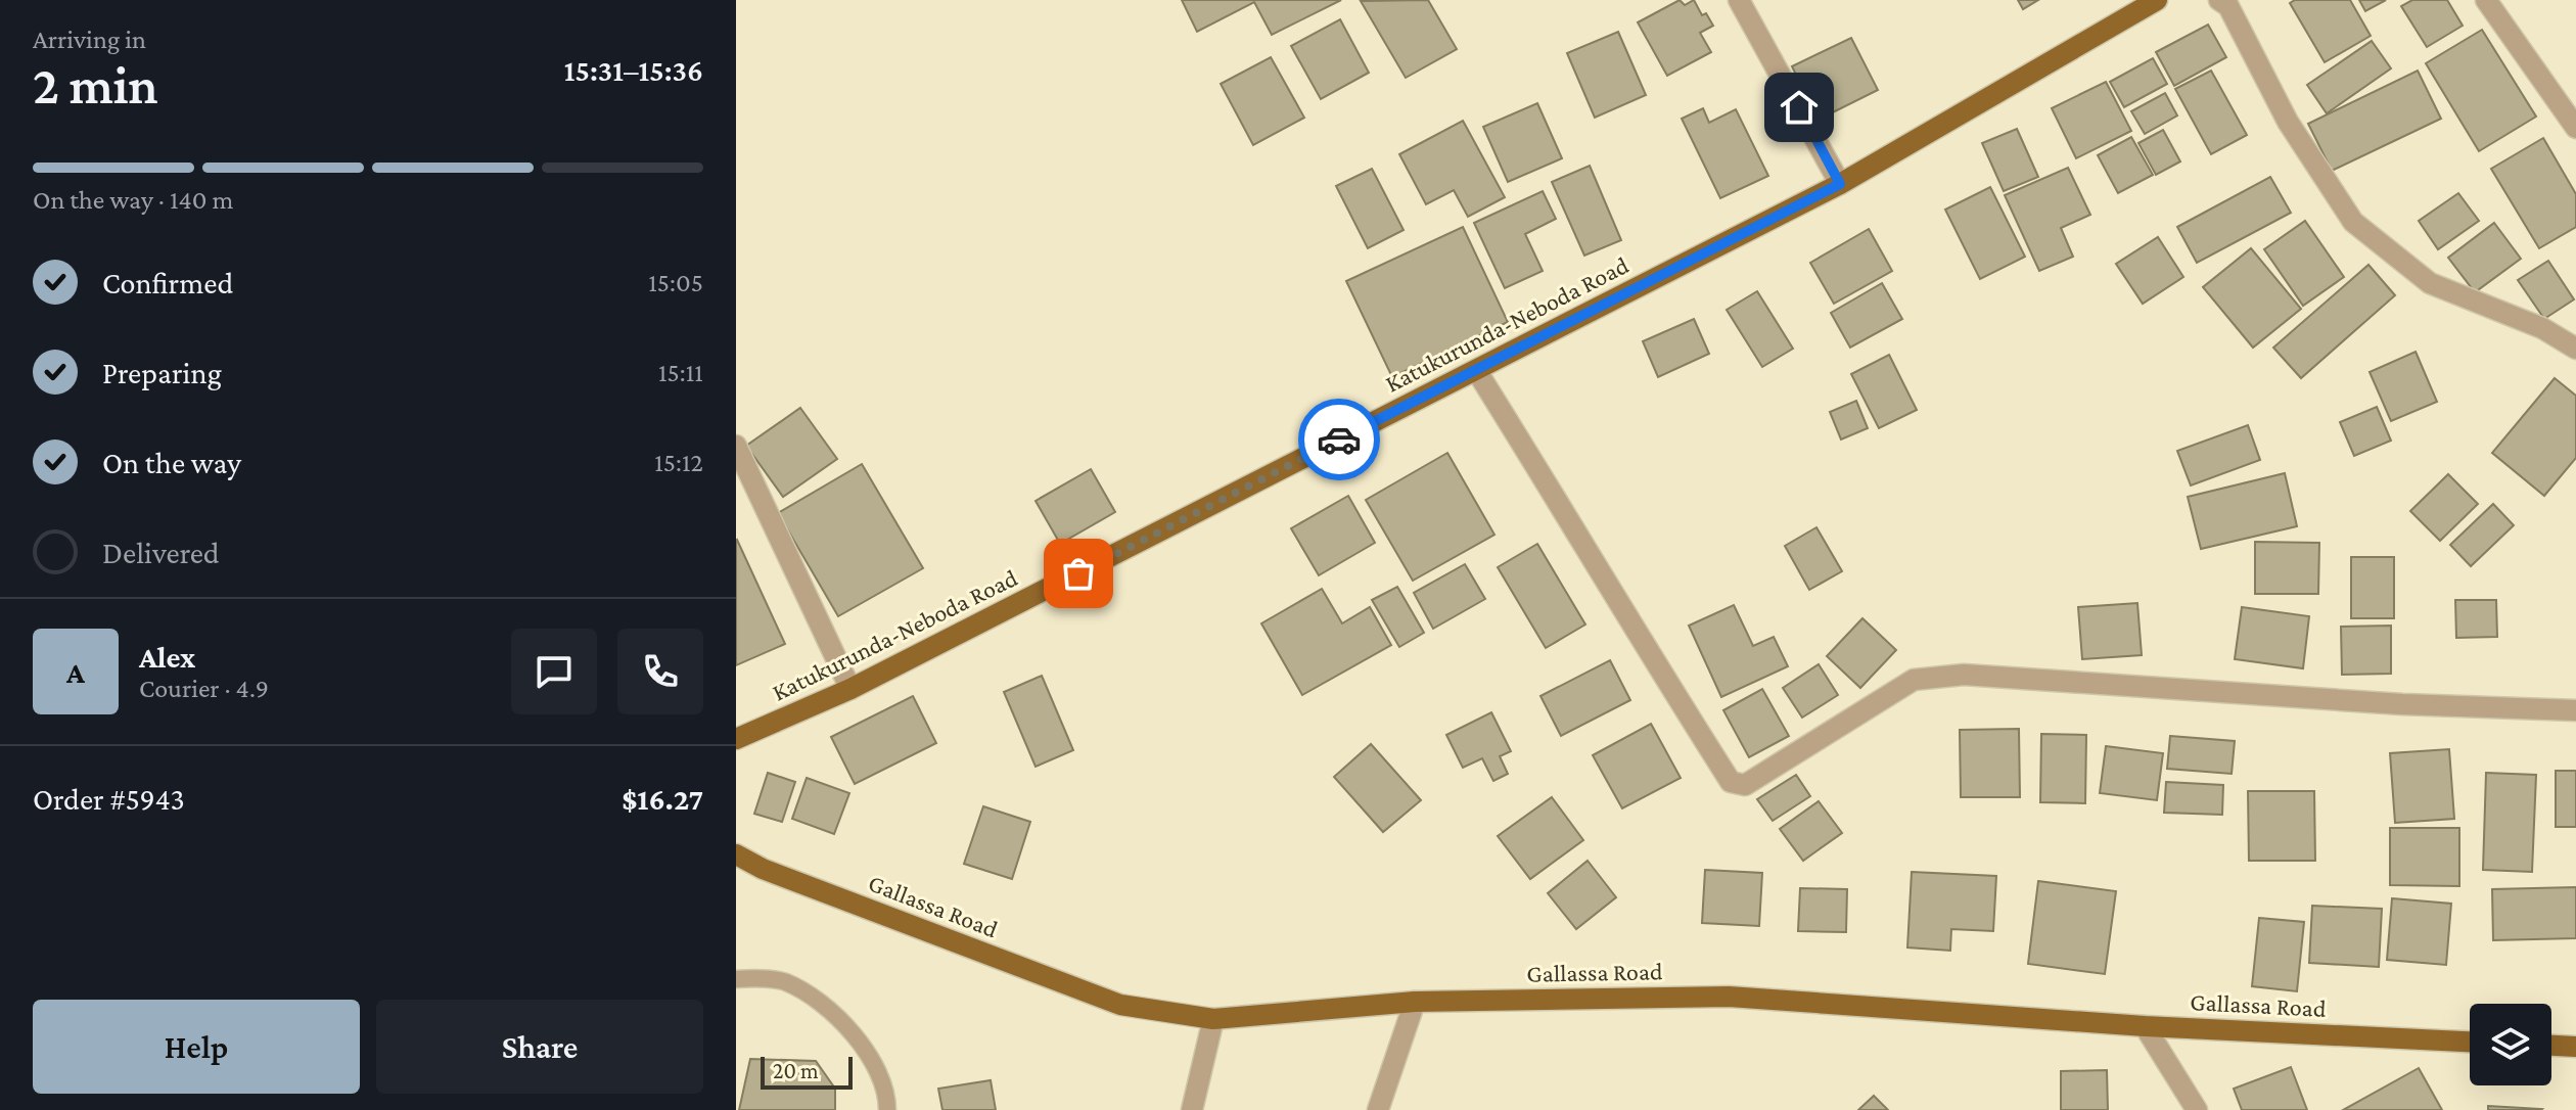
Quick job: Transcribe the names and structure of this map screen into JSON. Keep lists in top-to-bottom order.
{
  "streets": {
    "main road": ["Katukurunda-Neboda Road", "Gallassa Road"]
  },
  "scale_bar": "20 m",
  "page": {
    "heading": ["2 min", "Arriving in", "15:31–15:36"],
    "panel": [
      "Alex",
      "Courier · 4.9",
      "Order #5943",
      "$16.27"
    ],
    "bar": "On the way · 140 m",
    "list": [
      ["Confirmed", "15:05"],
      ["Preparing", "15:11"],
      ["On the way", "15:12"],
      "Delivered"
    ],
    "round": "A",
    "buttons": ["Help", "Share"],
    "scale": "20 m"
  }
}
